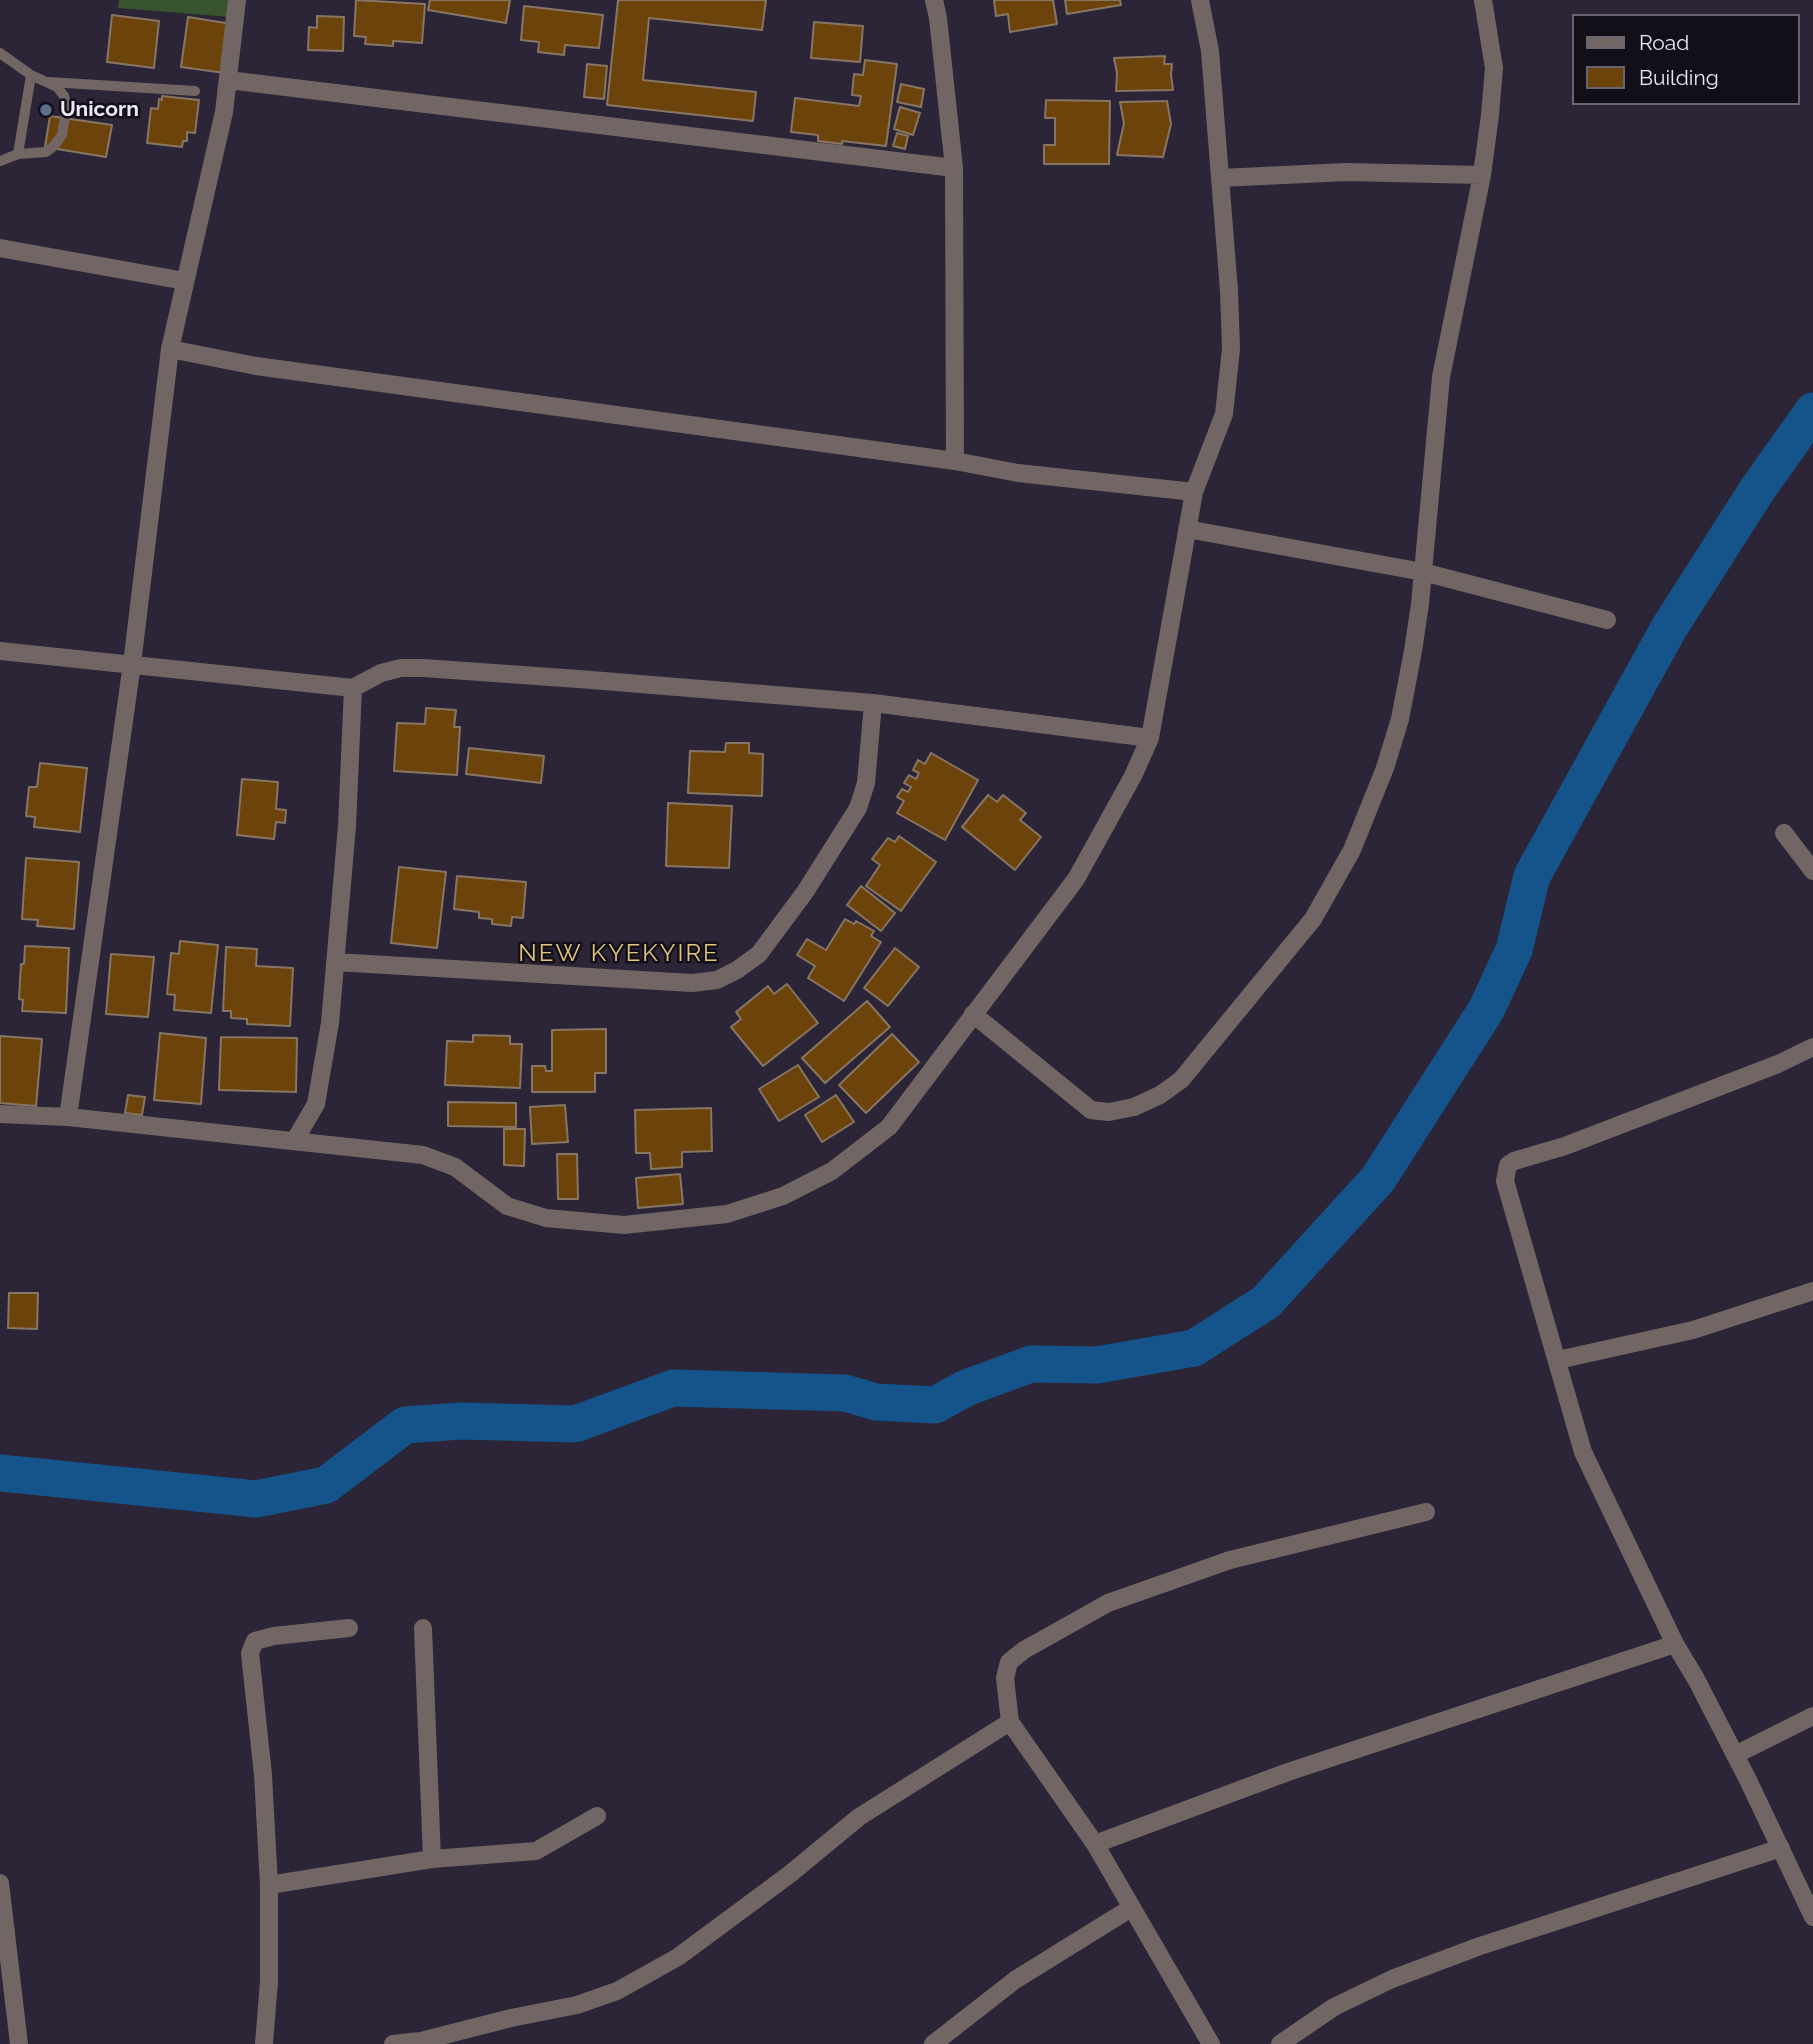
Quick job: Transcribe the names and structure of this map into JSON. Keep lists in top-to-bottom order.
{
  "districts": ["NEW KYEKYIRE"],
  "places": ["Unicorn"],
  "legend": ["Road", "Building"]
}
